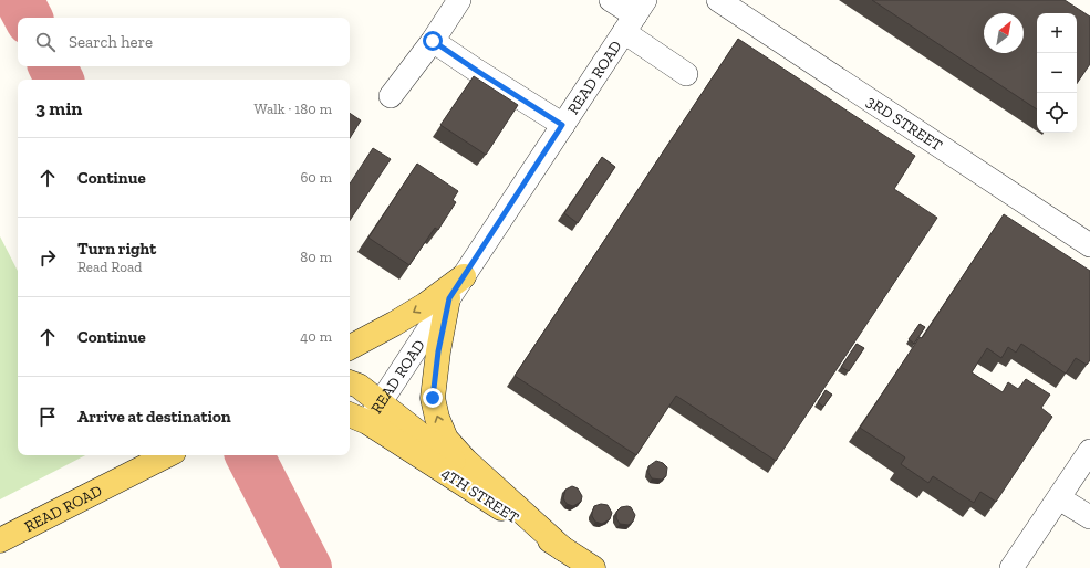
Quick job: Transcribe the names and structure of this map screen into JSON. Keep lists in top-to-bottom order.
{
  "streets": {
    "main road": ["READ ROAD", "4TH STREET"],
    "street": ["3RD STREET"]
  },
  "crossings": [
    ["READ ROAD", "4TH STREET"]
  ],
  "north": "top right",
  "page": {
    "map_buttons": ["+", "−"],
    "search": "Search here",
    "heading": ["3 min", "Walk · 180 m"],
    "list": [
      ["Continue", "60 m"],
      ["Turn right", "Read Road", "80 m"],
      ["Continue", "40 m"],
      "Arrive at destination"
    ]
  }
}
